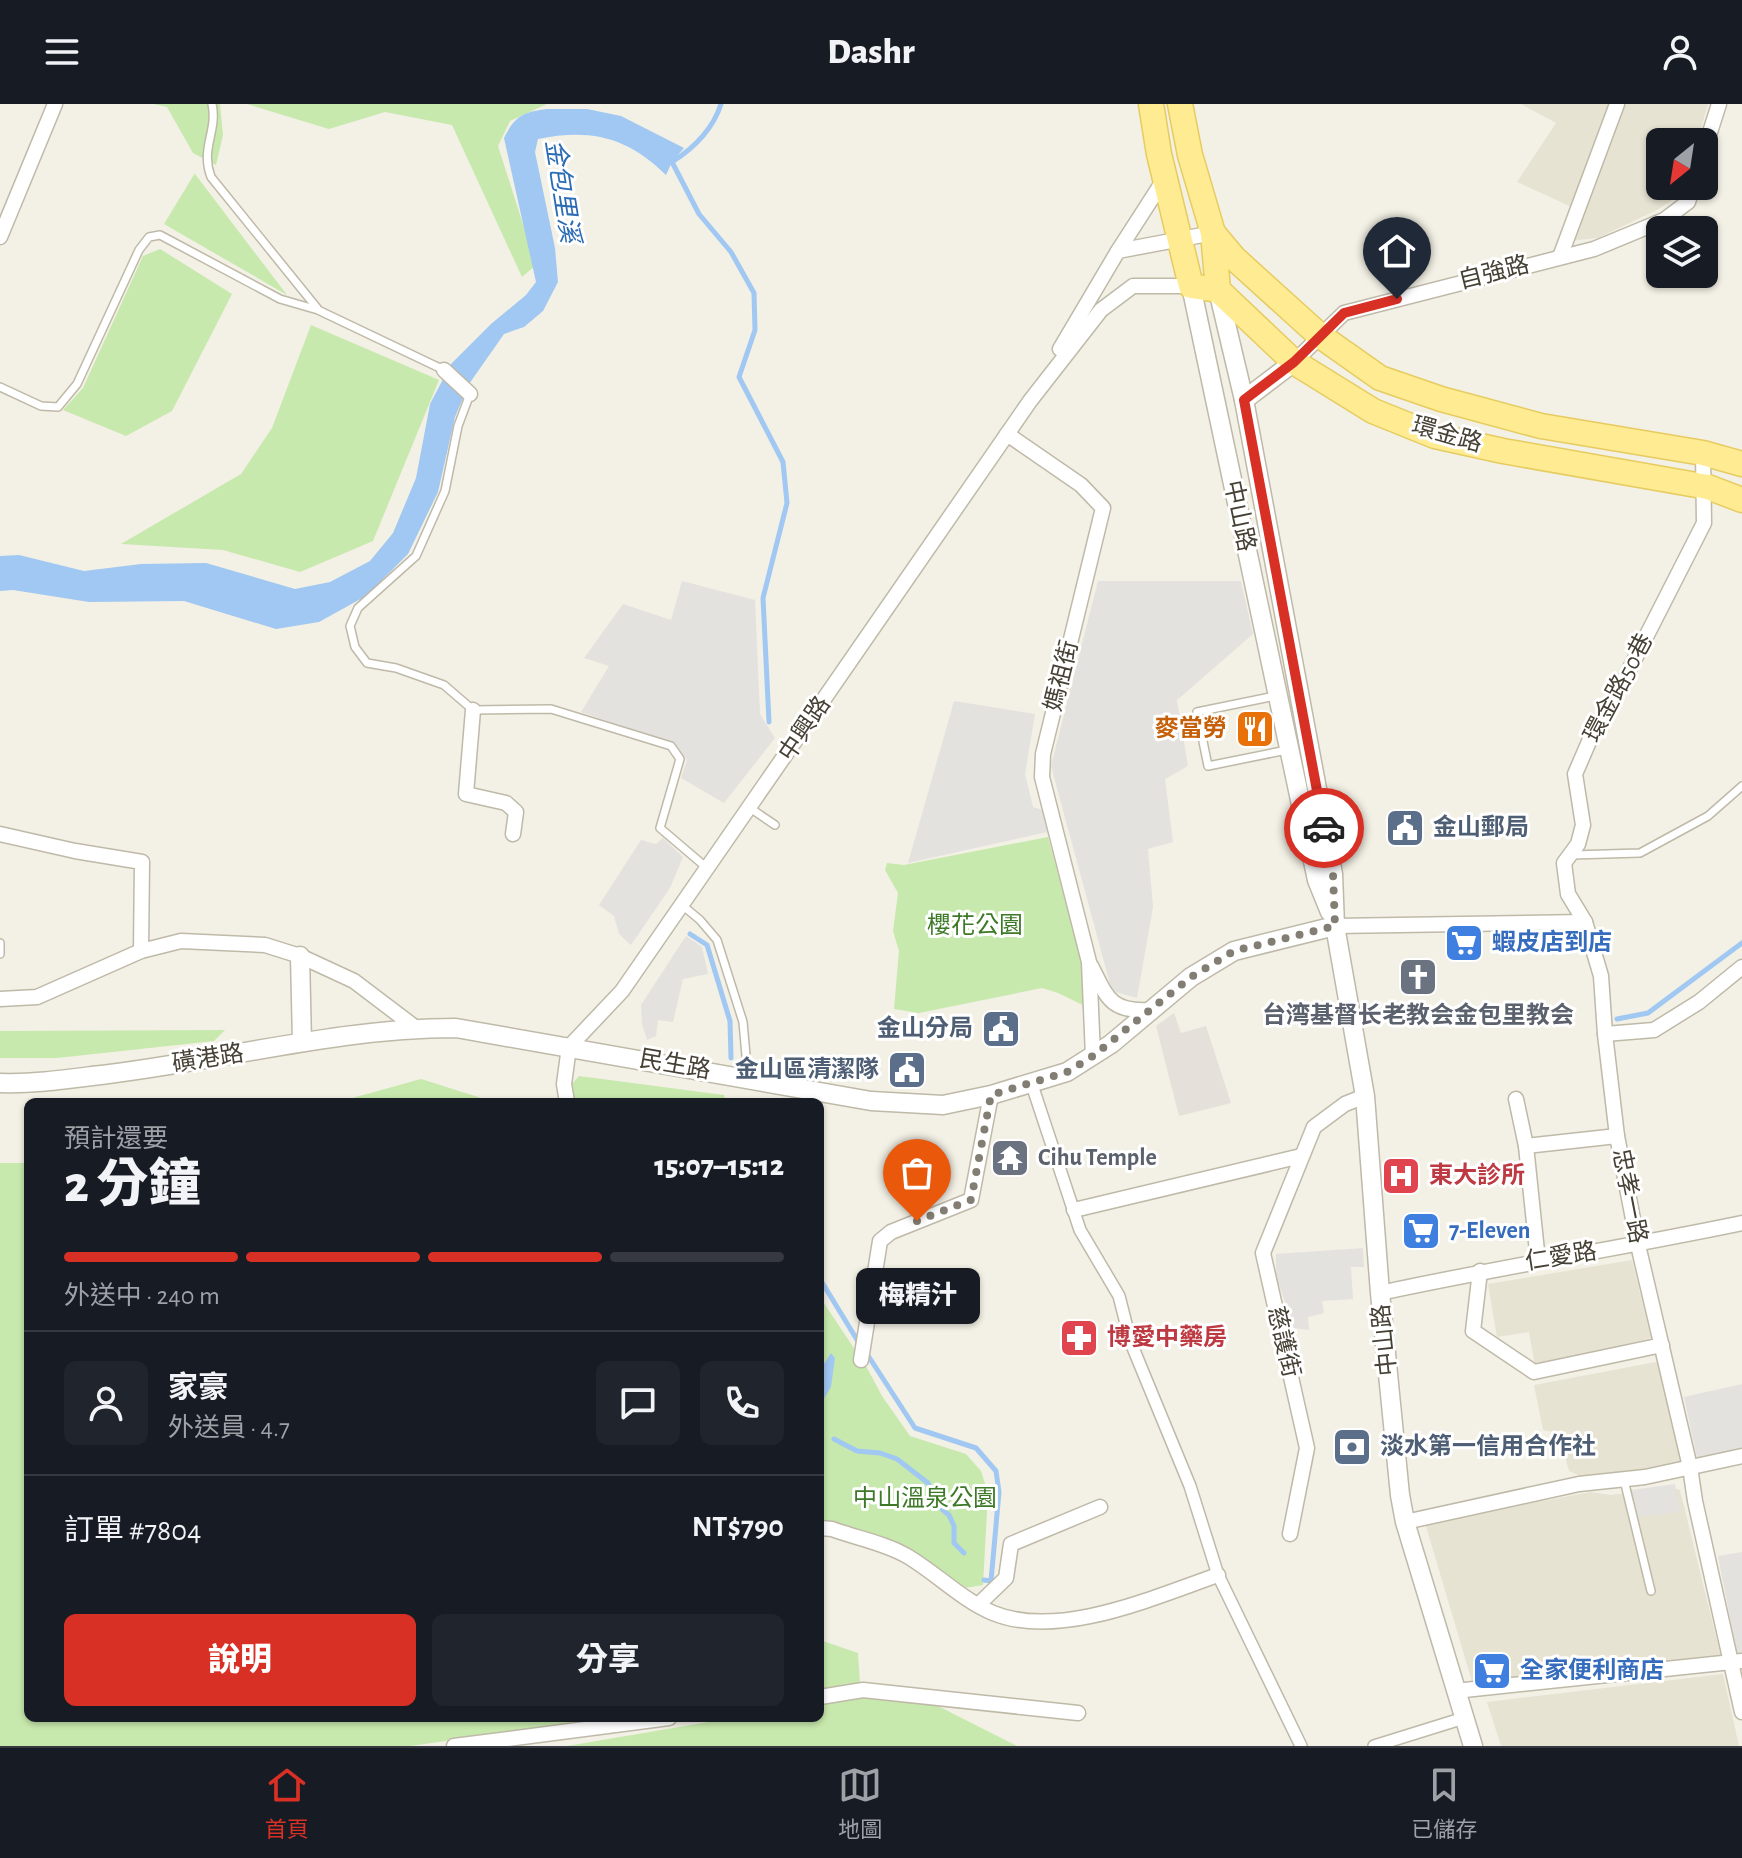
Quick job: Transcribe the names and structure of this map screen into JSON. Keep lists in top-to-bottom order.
{
  "streets": {
    "main road": ["環金路", "中山路"],
    "street": [
      "自強路",
      "媽祖街",
      "環金路50巷",
      "中興路",
      "磺港路",
      "民生路",
      "忠孝一路",
      "仁愛路",
      "慈護街"
    ]
  },
  "crossings": [
    ["自強路", "環金路"],
    ["環金路", "中山路"],
    ["環金路", "環金路50巷"],
    ["中山路", "中興路"],
    ["中山路", "民生路"],
    ["中山路", "仁愛路"],
    ["中山路", "慈護街"],
    ["媽祖街", "中興路"],
    ["媽祖街", "民生路"],
    ["環金路50巷", "忠孝一路"],
    ["中興路", "民生路"],
    ["磺港路", "民生路"],
    ["忠孝一路", "仁愛路"]
  ],
  "water": ["金包里溪"],
  "parks": ["櫻花公園", "中山溫泉公園"],
  "places": {
    "restaurant": ["麥當勞"],
    "public building": ["金山郵局", "金山分局", "金山區清潔隊"],
    "supermarket": ["蝦皮店到店", "7-Eleven", "全家便利商店"],
    "church": ["台湾基督长老教会金包里教会"],
    "temple": ["Cihu Temple"],
    "hospital": ["東大診所"],
    "other": ["梅精汁"],
    "pharmacy": ["博愛中藥房"],
    "bank": ["淡水第一信用合作社"]
  },
  "north": "bottom left",
  "page": {
    "header": "Dashr",
    "heading": ["2 分鐘", "預計還要", "15:07–15:12"],
    "panel": [
      "家豪",
      "外送員 · 4.7",
      "訂單 #7804",
      "NT$790"
    ],
    "bar": "外送中 · 240 m",
    "bubble": "梅精汁",
    "buttons": ["說明", "分享"],
    "tabs": ["首頁", "地圖", "已儲存"]
  }
}
